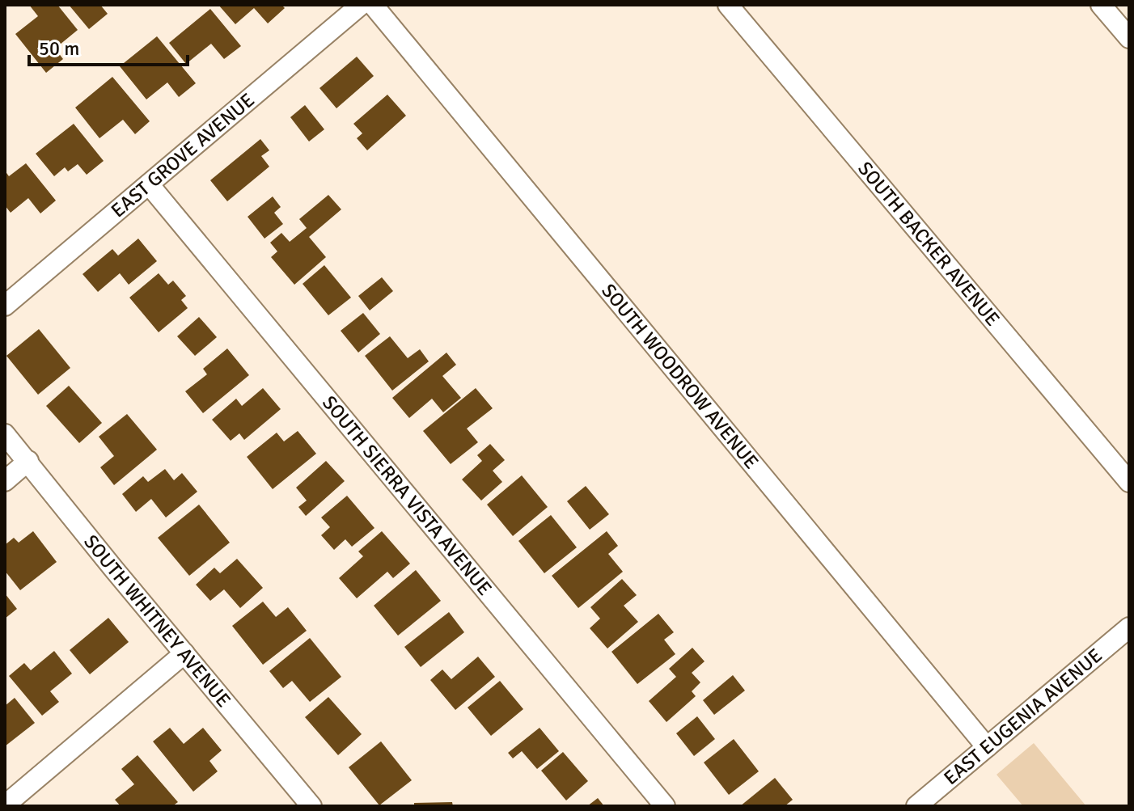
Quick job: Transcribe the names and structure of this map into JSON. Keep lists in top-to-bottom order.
{
  "streets": {
    "street": [
      "EAST GROVE AVENUE",
      "SOUTH BACKER AVENUE",
      "SOUTH WOODROW AVENUE",
      "SOUTH SIERRA VISTA AVENUE",
      "SOUTH WHITNEY AVENUE",
      "EAST EUGENIA AVENUE"
    ]
  },
  "crossings": [
    ["EAST GROVE AVENUE", "SOUTH SIERRA VISTA AVENUE"],
    ["SOUTH WOODROW AVENUE", "EAST EUGENIA AVENUE"]
  ],
  "scale_bar": "50 m"
}
